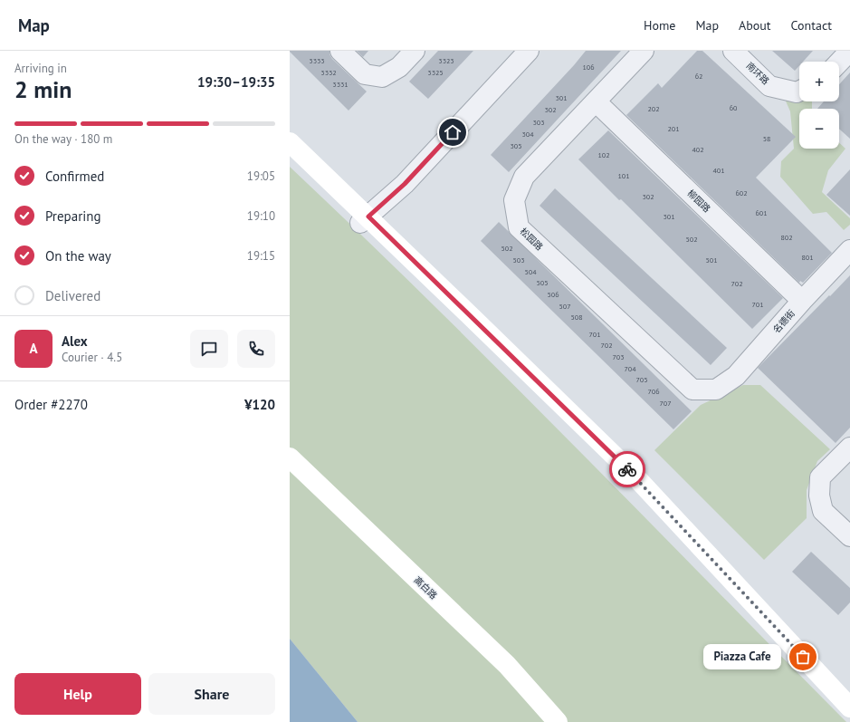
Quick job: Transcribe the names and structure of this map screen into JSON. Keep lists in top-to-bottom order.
{
  "streets": {
    "street": [
      "南环路",
      "柳园路",
      "松园路",
      "名德街",
      "高白路"
    ]
  },
  "crossings": [
    ["柳园路", "松园路"],
    ["柳园路", "名德街"],
    ["松园路", "名德街"]
  ],
  "places": ["Piazza Cafe"],
  "house_numbers": [
    "3333",
    "3323",
    "106",
    "3332",
    "3325",
    "62",
    "3331",
    "301",
    "60",
    "202",
    "302",
    "303",
    "201",
    "304",
    "58",
    "305",
    "402",
    "102",
    "401",
    "101",
    "602",
    "302",
    "601",
    "301",
    "802",
    "502",
    "502",
    "801",
    "503",
    "501",
    "504",
    "505",
    "702",
    "506",
    "701",
    "507",
    "508",
    "701",
    "702",
    "703",
    "704",
    "705",
    "706",
    "707"
  ],
  "page": {
    "header": "Map",
    "nav": [
      "Home",
      "Map",
      "About",
      "Contact"
    ],
    "heading": ["2 min", "Arriving in", "19:30–19:35"],
    "panel": [
      "Alex",
      "Courier · 4.5",
      "Order #2270",
      "¥120"
    ],
    "map_buttons": ["+", "−"],
    "bar": "On the way · 180 m",
    "list": [
      ["Confirmed", "19:05"],
      ["Preparing", "19:10"],
      ["On the way", "19:15"],
      "Delivered"
    ],
    "round": "A",
    "bubble": "Piazza Cafe",
    "buttons": ["Help", "Share"]
  }
}
